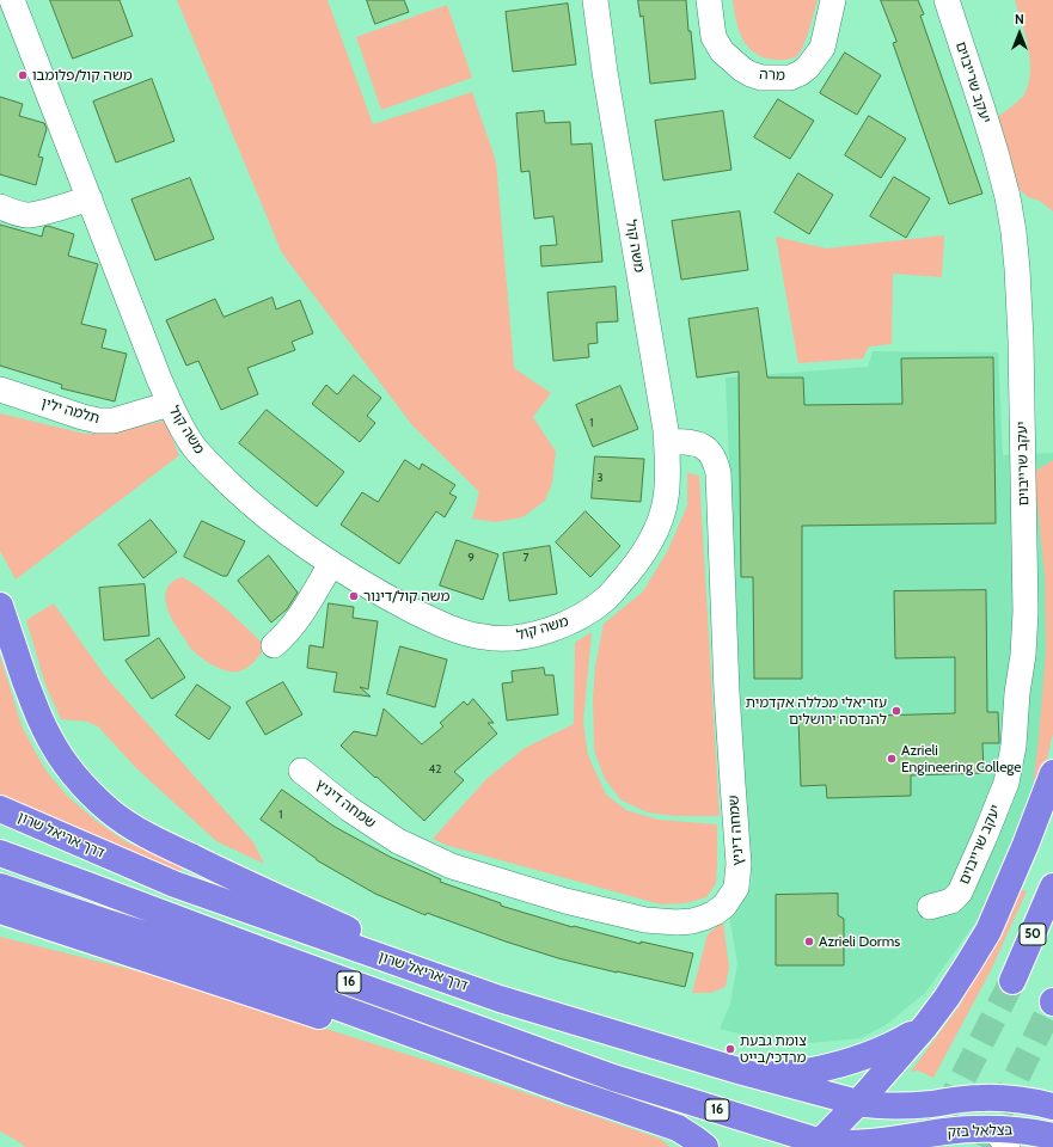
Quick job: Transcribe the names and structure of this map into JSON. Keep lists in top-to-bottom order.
{
  "streets": {
    "highway": [
      "דרך אריאל שרון",
      "50",
      "16",
      "בצלאל בזק"
    ],
    "street": [
      "מרה",
      "יעקב שרייבוים",
      "משה קול",
      "תלמה ילין",
      "שמחה דיניץ"
    ]
  },
  "crossings": [
    ["משה קול", "תלמה ילין"],
    ["משה קול", "שמחה דיניץ"],
    ["דרך אריאל שרון", "16"],
    ["16", "בצלאל בזק"]
  ],
  "places": [
    "משה קול/פלומבו",
    "משה קול/דינור",
    "עזריאלי מכללה אקדמית להנדסה ירושלים",
    "Azrieli Engineering College",
    "Azrieli Dorms",
    "צומת גבעת מרדכי/בייט"
  ],
  "house_numbers": [
    "1",
    "3",
    "9",
    "7",
    "42",
    "1"
  ],
  "north": "top"
}
